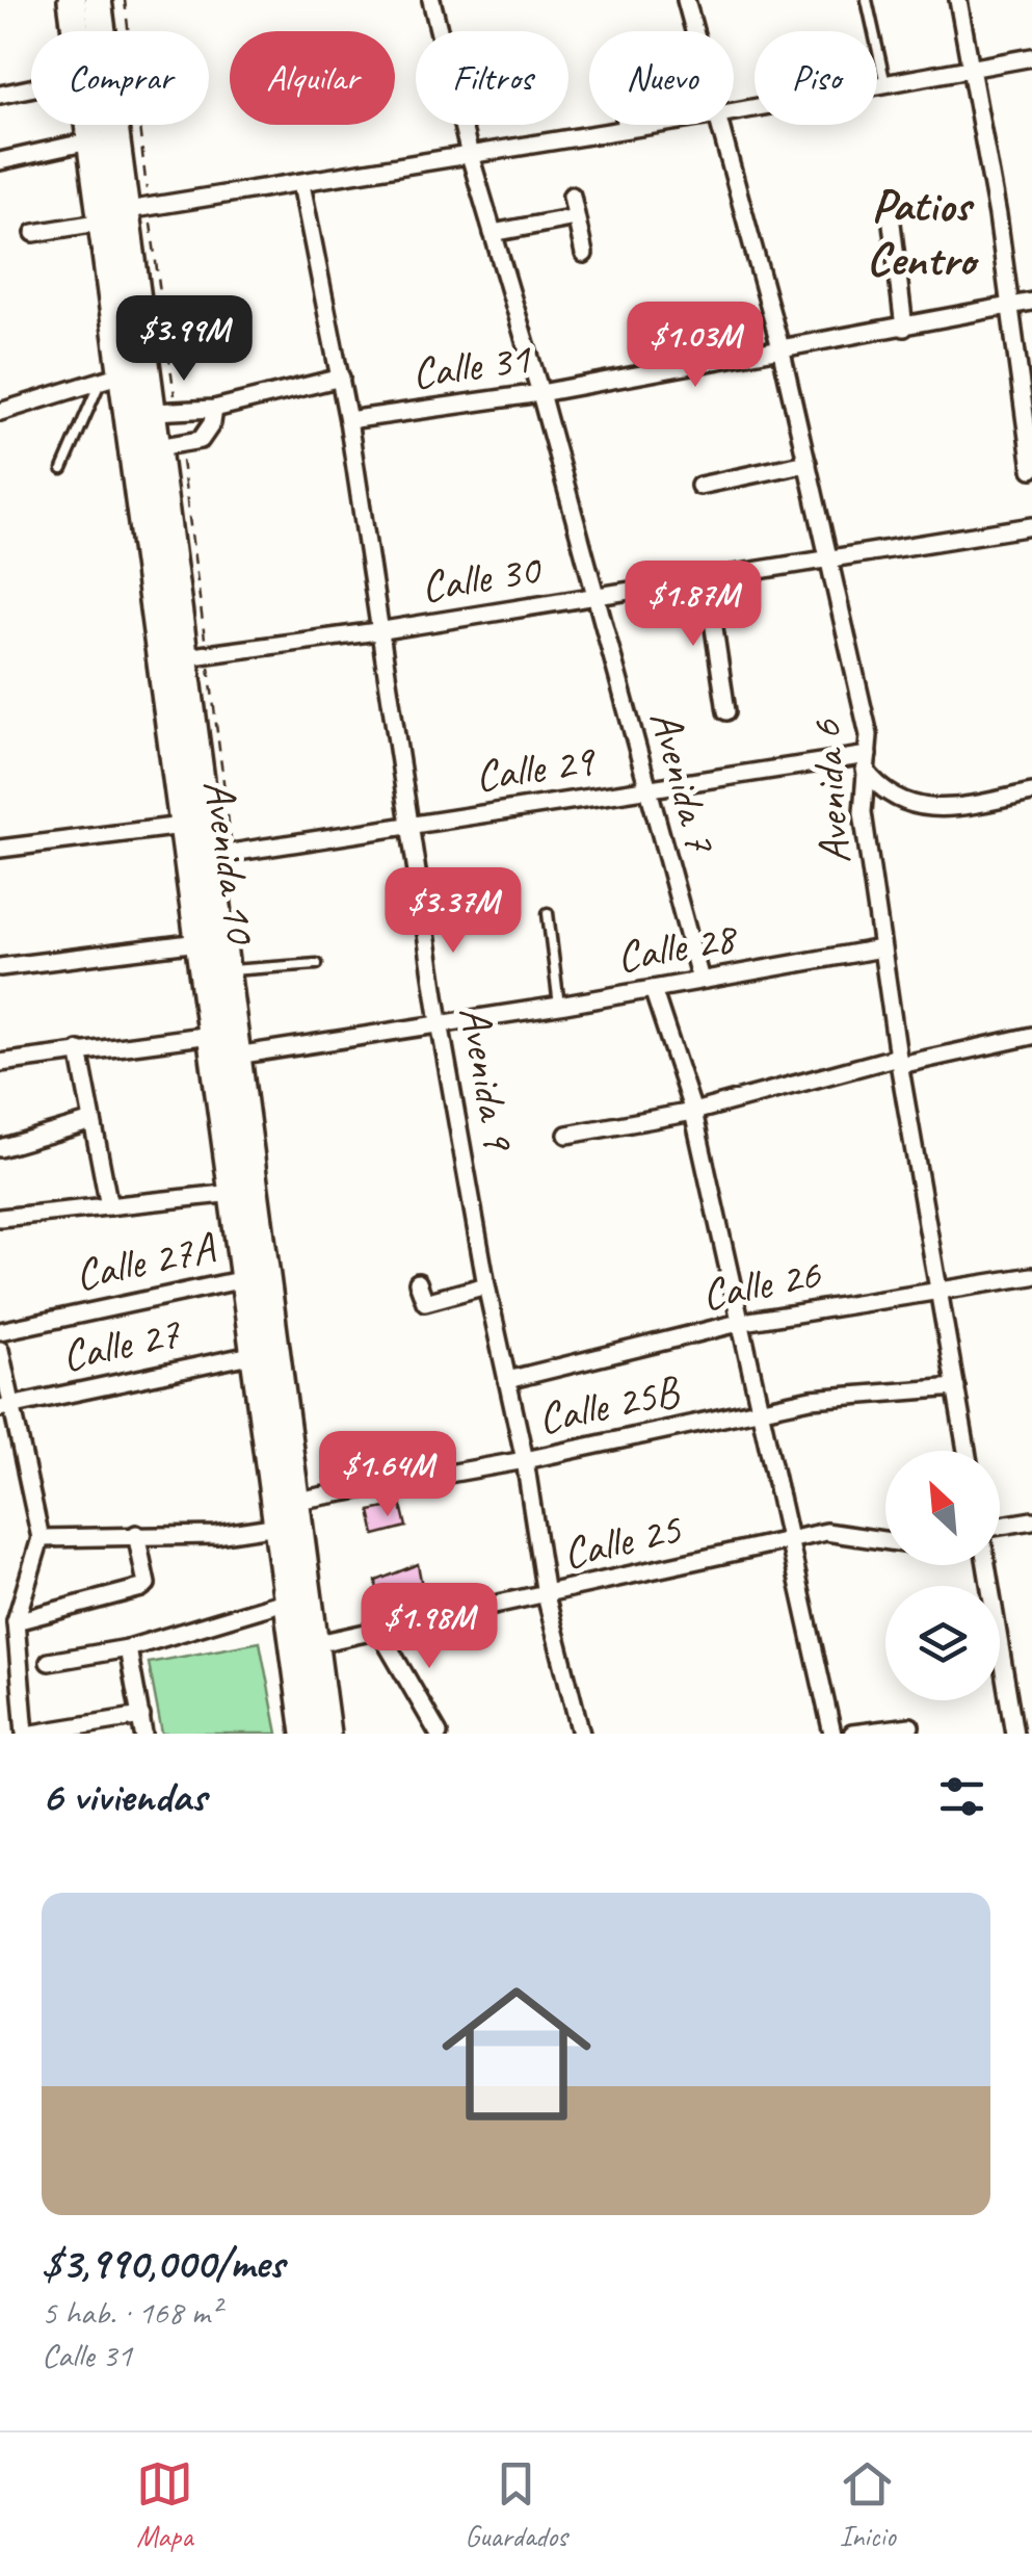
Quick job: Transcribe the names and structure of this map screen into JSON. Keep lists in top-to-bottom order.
{
  "streets": {
    "main road": ["Avenida 10"],
    "street": [
      "Calle 31",
      "Calle 30",
      "Calle 29",
      "Avenida 7",
      "Avenida 6",
      "Calle 28",
      "Avenida 9",
      "Calle 27A",
      "Calle 26",
      "Calle 27",
      "Calle 25B",
      "Calle 25"
    ]
  },
  "crossings": [
    ["Calle 31", "Avenida 7"],
    ["Calle 31", "Avenida 6"],
    ["Calle 31", "Avenida 9"],
    ["Calle 30", "Avenida 7"],
    ["Calle 30", "Avenida 6"],
    ["Calle 30", "Avenida 10"],
    ["Calle 30", "Avenida 9"],
    ["Calle 29", "Avenida 7"],
    ["Calle 29", "Avenida 6"],
    ["Calle 29", "Avenida 10"],
    ["Calle 29", "Avenida 9"],
    ["Avenida 7", "Calle 28"],
    ["Avenida 6", "Calle 28"],
    ["Avenida 6", "Calle 26"],
    ["Avenida 6", "Calle 25B"],
    ["Avenida 10", "Calle 28"],
    ["Avenida 10", "Calle 27A"],
    ["Avenida 10", "Calle 27"],
    ["Avenida 10", "Calle 25B"],
    ["Avenida 10", "Calle 25"],
    ["Calle 28", "Avenida 9"],
    ["Avenida 9", "Calle 26"],
    ["Avenida 9", "Calle 25B"],
    ["Avenida 9", "Calle 25"]
  ],
  "districts": ["Patios Centro"],
  "north": "top left",
  "page": {
    "chip": [
      "Comprar",
      "Alquilar",
      "Filtros",
      "Nuevo",
      "Piso"
    ],
    "price": [
      "$3.99M",
      "$1.03M",
      "$1.87M",
      "$3.37M",
      "$1.64M",
      "$1.98M"
    ],
    "heading": "6 viviendas",
    "list": [
      {
        "name": "$3,990,000/mes",
        "note": "5 hab. · 168 m² · Calle 31"
      }
    ],
    "tabs": ["Mapa", "Guardados", "Inicio"]
  }
}
